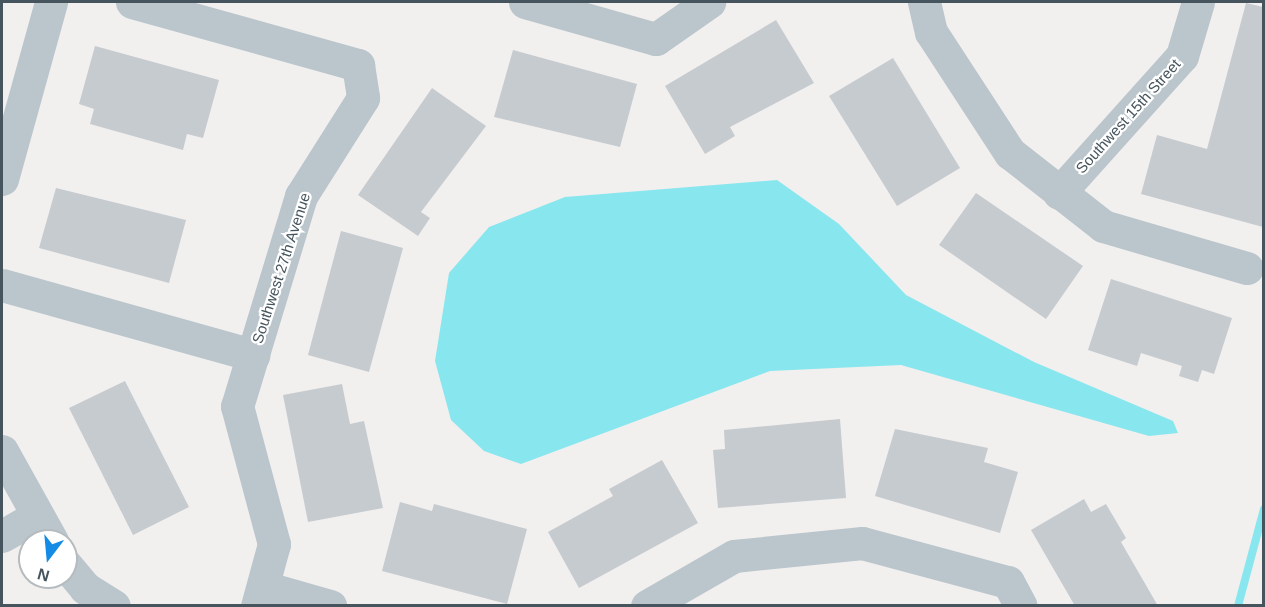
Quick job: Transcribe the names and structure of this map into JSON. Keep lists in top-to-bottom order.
{
  "streets": {
    "street": ["Southwest 15th Street", "Southwest 27th Avenue"]
  },
  "north": "bottom"
}
